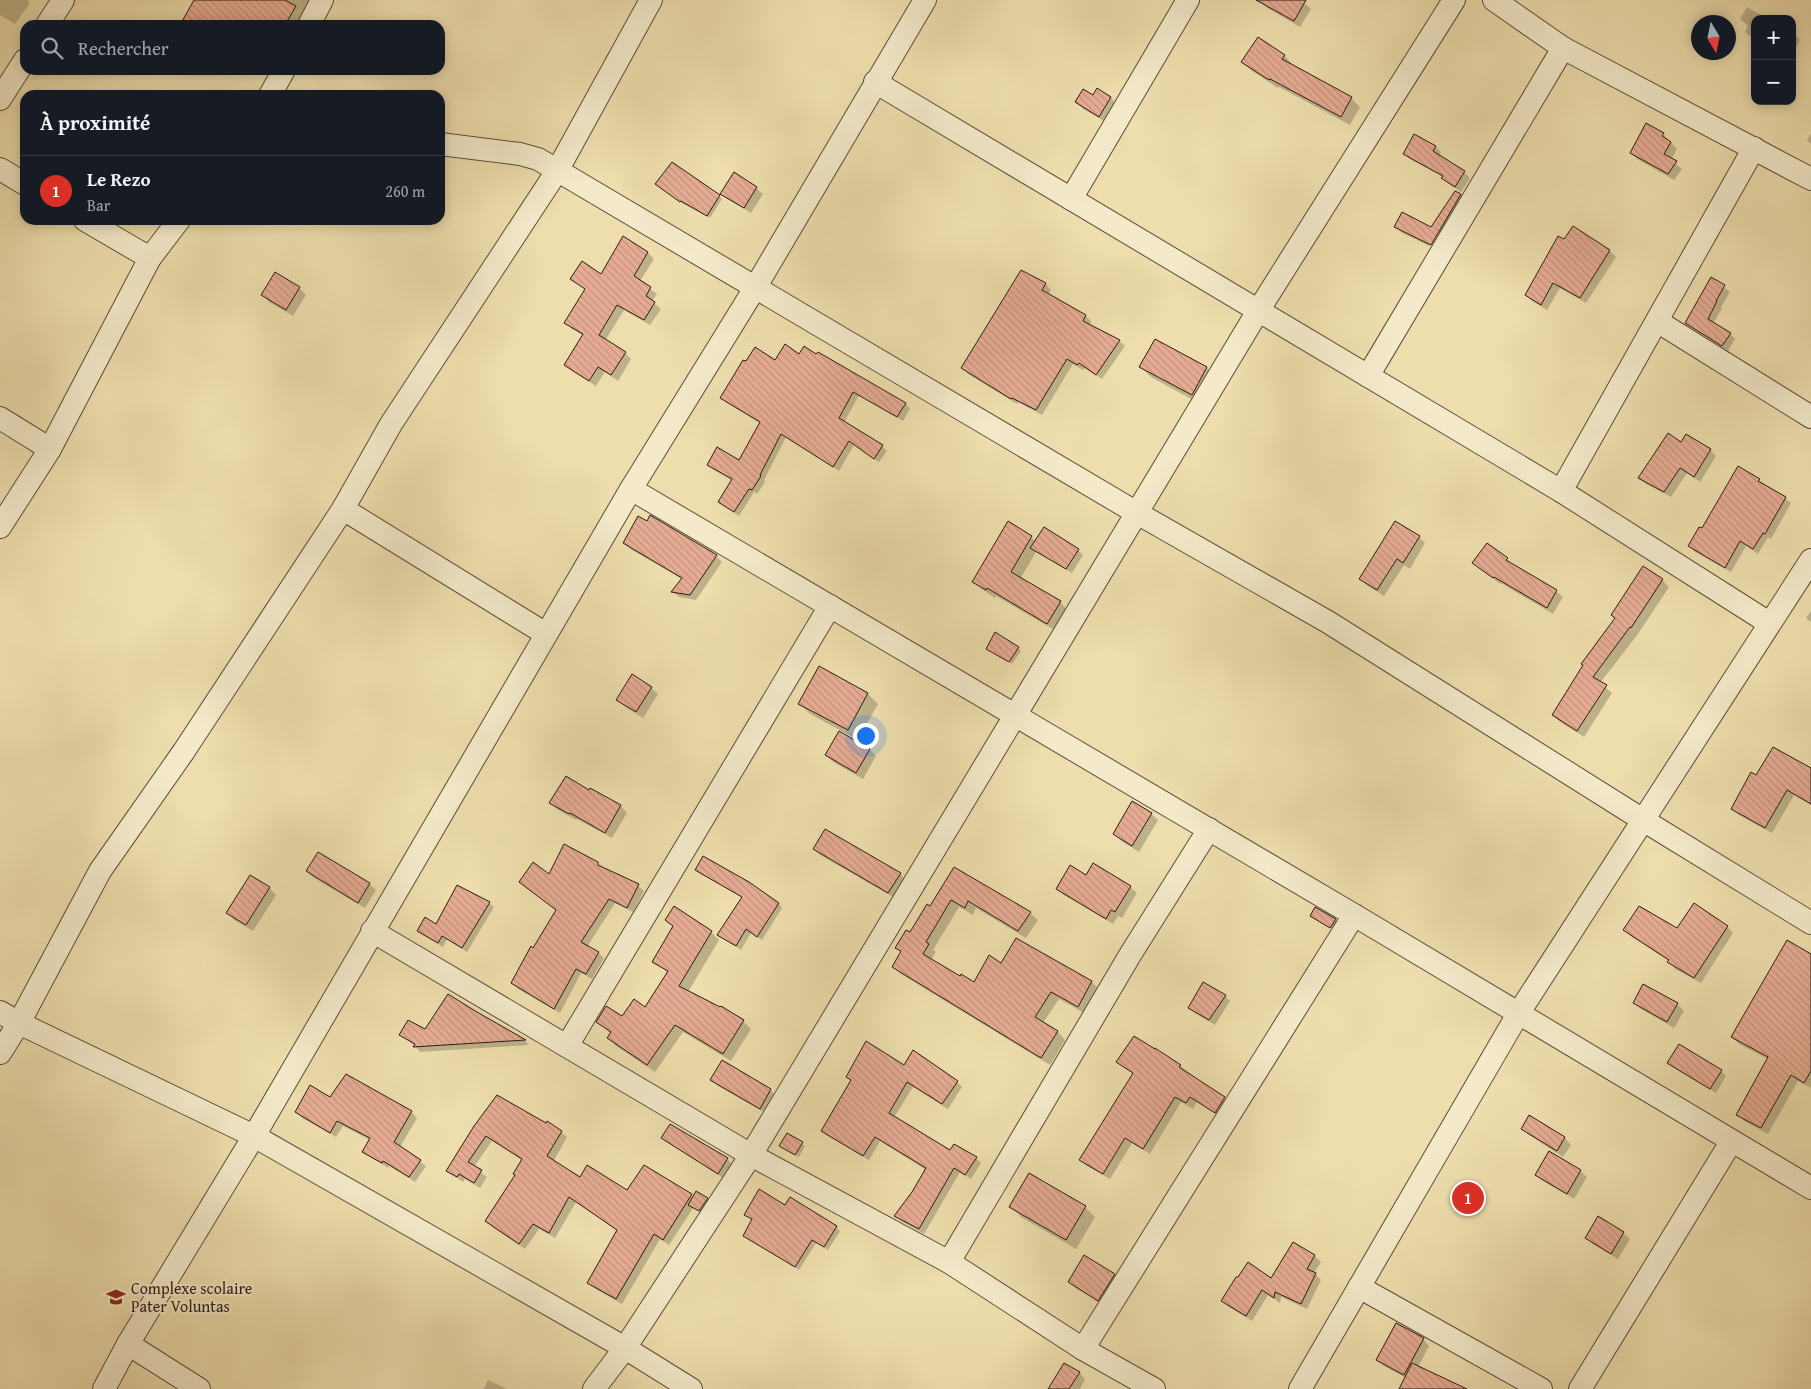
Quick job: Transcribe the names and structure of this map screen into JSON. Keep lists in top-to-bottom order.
{
  "places": {
    "school or university": ["Complexe scolaire Pater Voluntas"]
  },
  "north": "bottom",
  "page": {
    "map_buttons": ["+", "−"],
    "search": "Rechercher",
    "heading": "À proximité",
    "list": [
      {
        "mark": "1",
        "name": "Le Rezo",
        "note": "Bar",
        "value": "260 m"
      }
    ],
    "pins": "1"
  }
}
